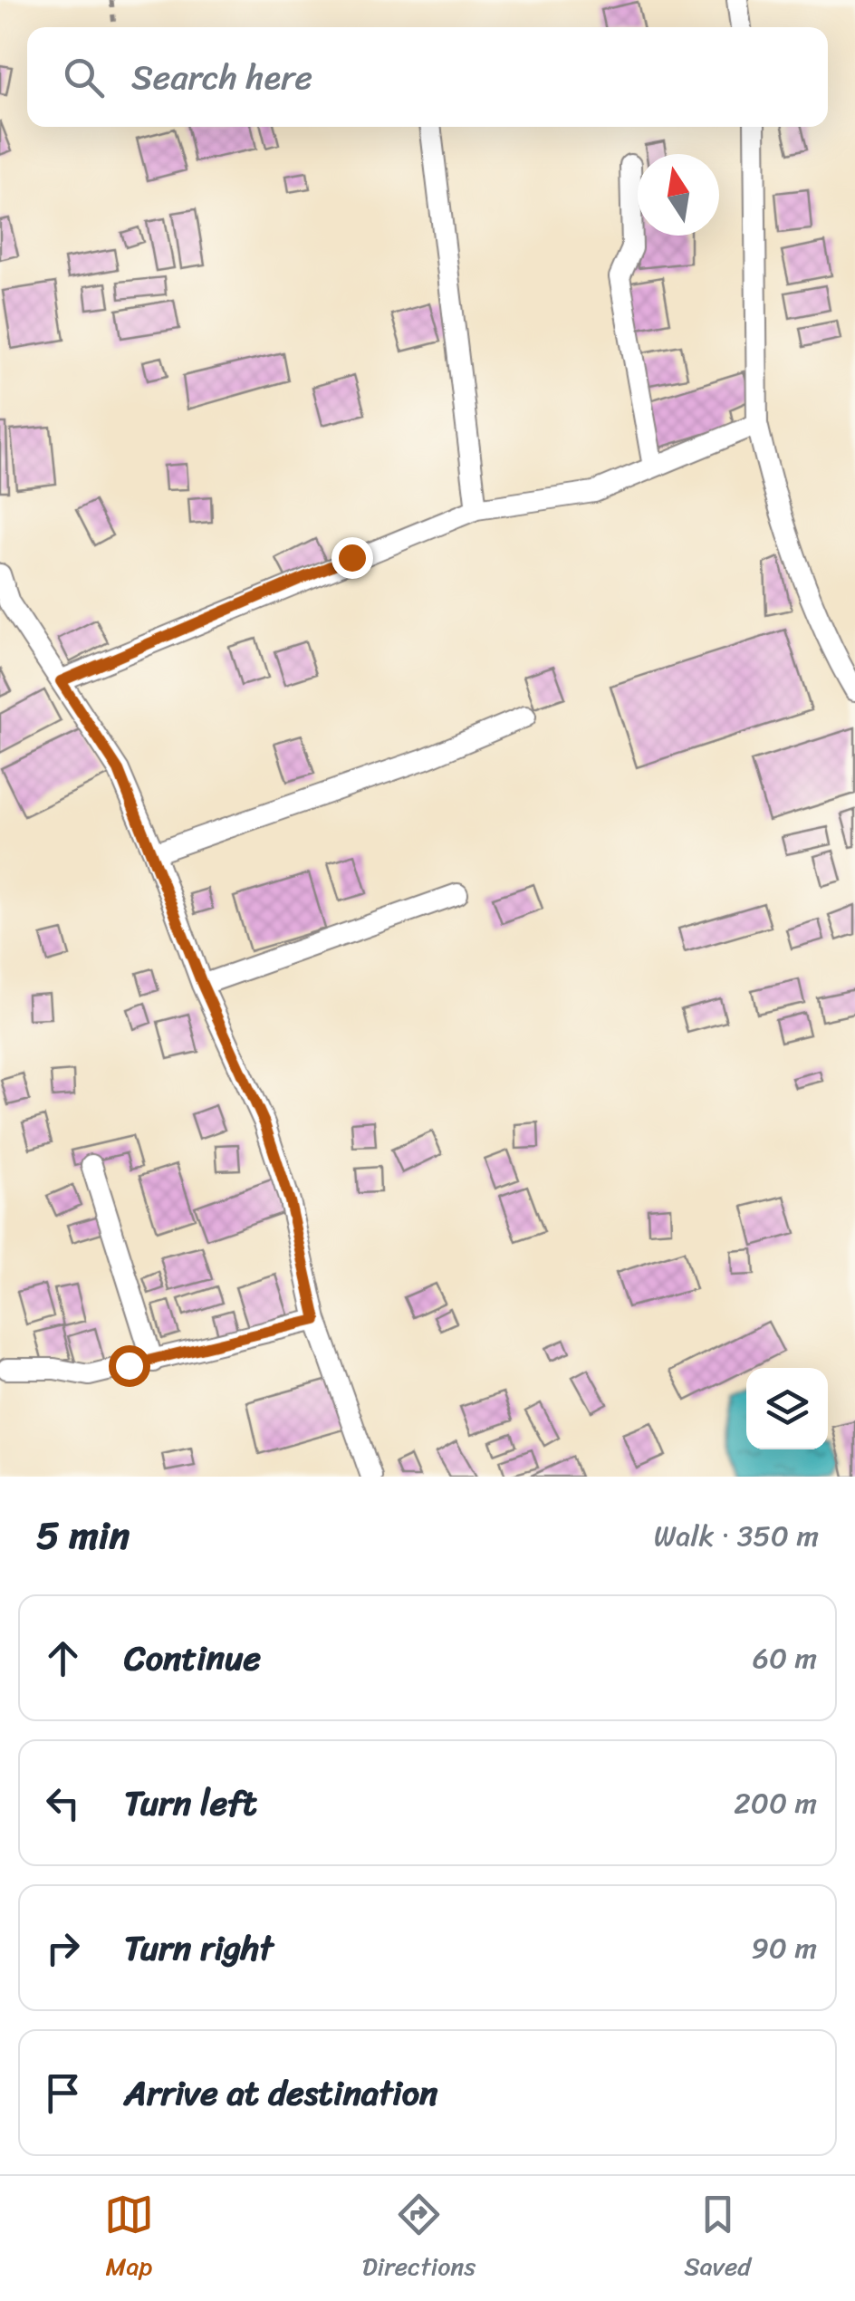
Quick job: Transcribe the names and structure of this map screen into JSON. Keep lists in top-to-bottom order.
{
  "north": "top",
  "page": {
    "search": "Search here",
    "heading": ["5 min", "Walk · 350 m"],
    "list": [
      ["Continue", "60 m"],
      ["Turn left", "200 m"],
      ["Turn right", "90 m"],
      "Arrive at destination"
    ],
    "nav": ["Map", "Directions", "Saved"]
  }
}
